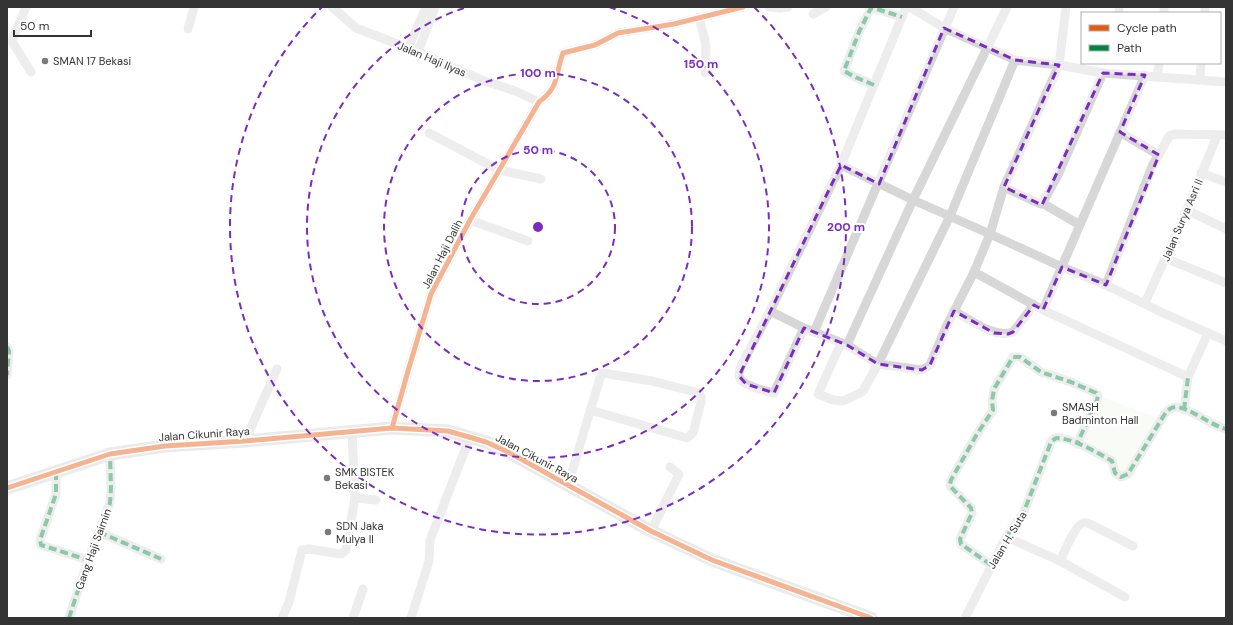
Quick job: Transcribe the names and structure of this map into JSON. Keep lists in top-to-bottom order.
{
  "streets": {
    "street": [
      "Jalan Haji Ilyas",
      "Jalan Surya Asri II",
      "Jalan Haji Dalih",
      "Jalan Cikunir Raya",
      "Jalan H. Suta",
      "Gang Haji Saimin"
    ]
  },
  "crossings": [
    ["Jalan Haji Ilyas", "Jalan Haji Dalih"],
    ["Jalan Haji Dalih", "Jalan Cikunir Raya"],
    ["Jalan Cikunir Raya", "Gang Haji Saimin"]
  ],
  "places": [
    "SMAN 17 Bekasi",
    "SMASH Badminton Hall",
    "SMK BISTEK Bekasi",
    "SDN Jaka Mulya II"
  ],
  "legend": ["Cycle path", "Path"],
  "scale_bar": "50 m",
  "rings": [
    "150 m",
    "100 m",
    "50 m",
    "200 m"
  ]
}
